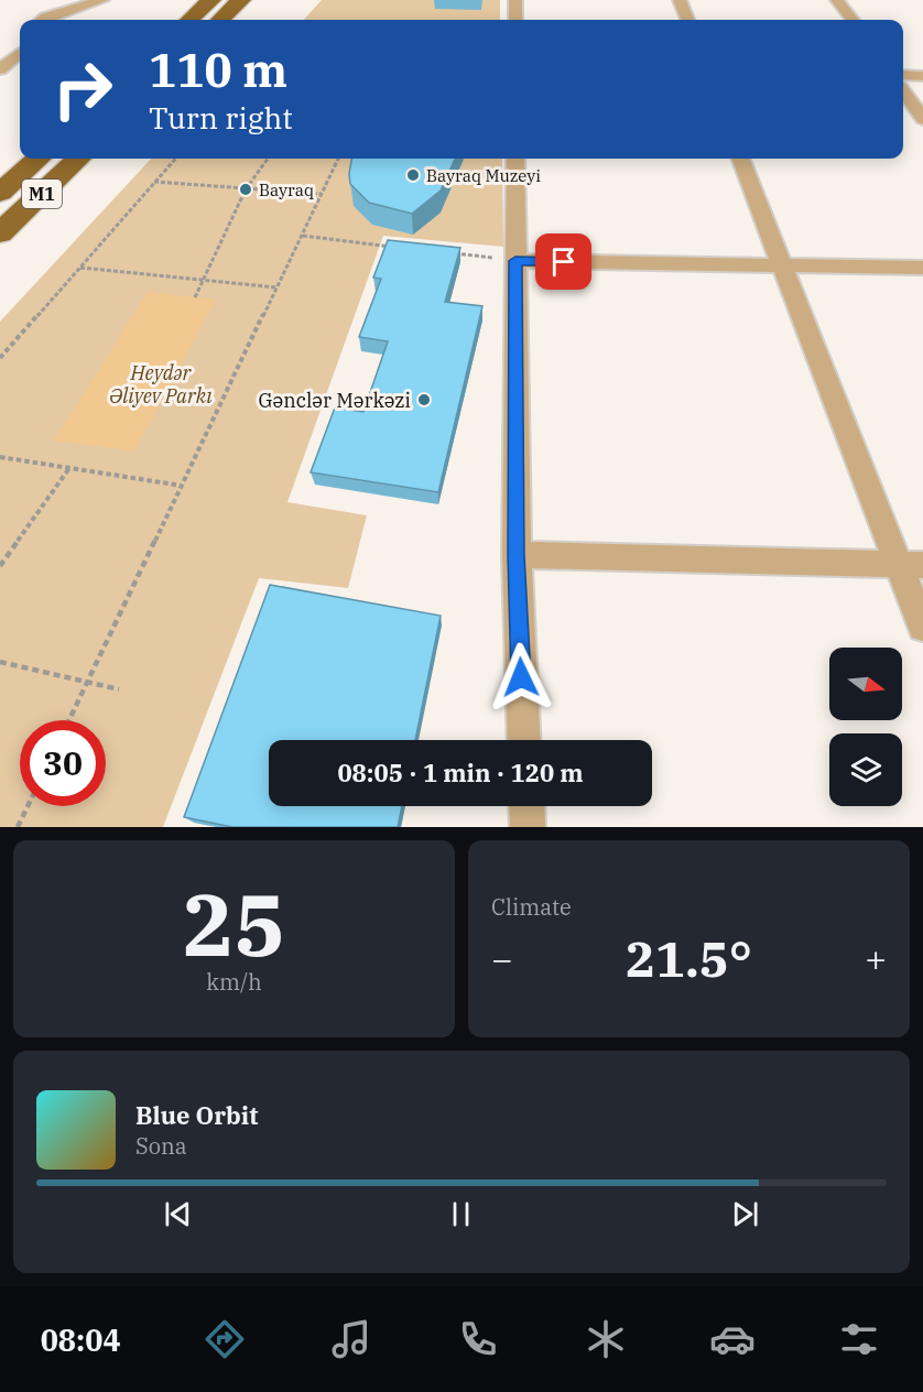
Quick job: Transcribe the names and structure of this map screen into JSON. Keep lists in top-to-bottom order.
{
  "streets": {
    "highway": ["M1"]
  },
  "parks": ["Heydər Əliyev Parkı"],
  "places": ["Bayraq Muzeyi", "Bayraq", "Gənclər Mərkəzi"],
  "north": "right",
  "page": {
    "turn": ["110 m", "Turn right"],
    "limit": "30",
    "trip": "08:05 · 1 min · 120 m",
    "tile": [
      ["25", "km/h"],
      "Climate"
    ],
    "heat": ["−", "21.5°", "+"],
    "song": ["Blue Orbit", "Sona"],
    "tabs": "08:04"
  }
}
